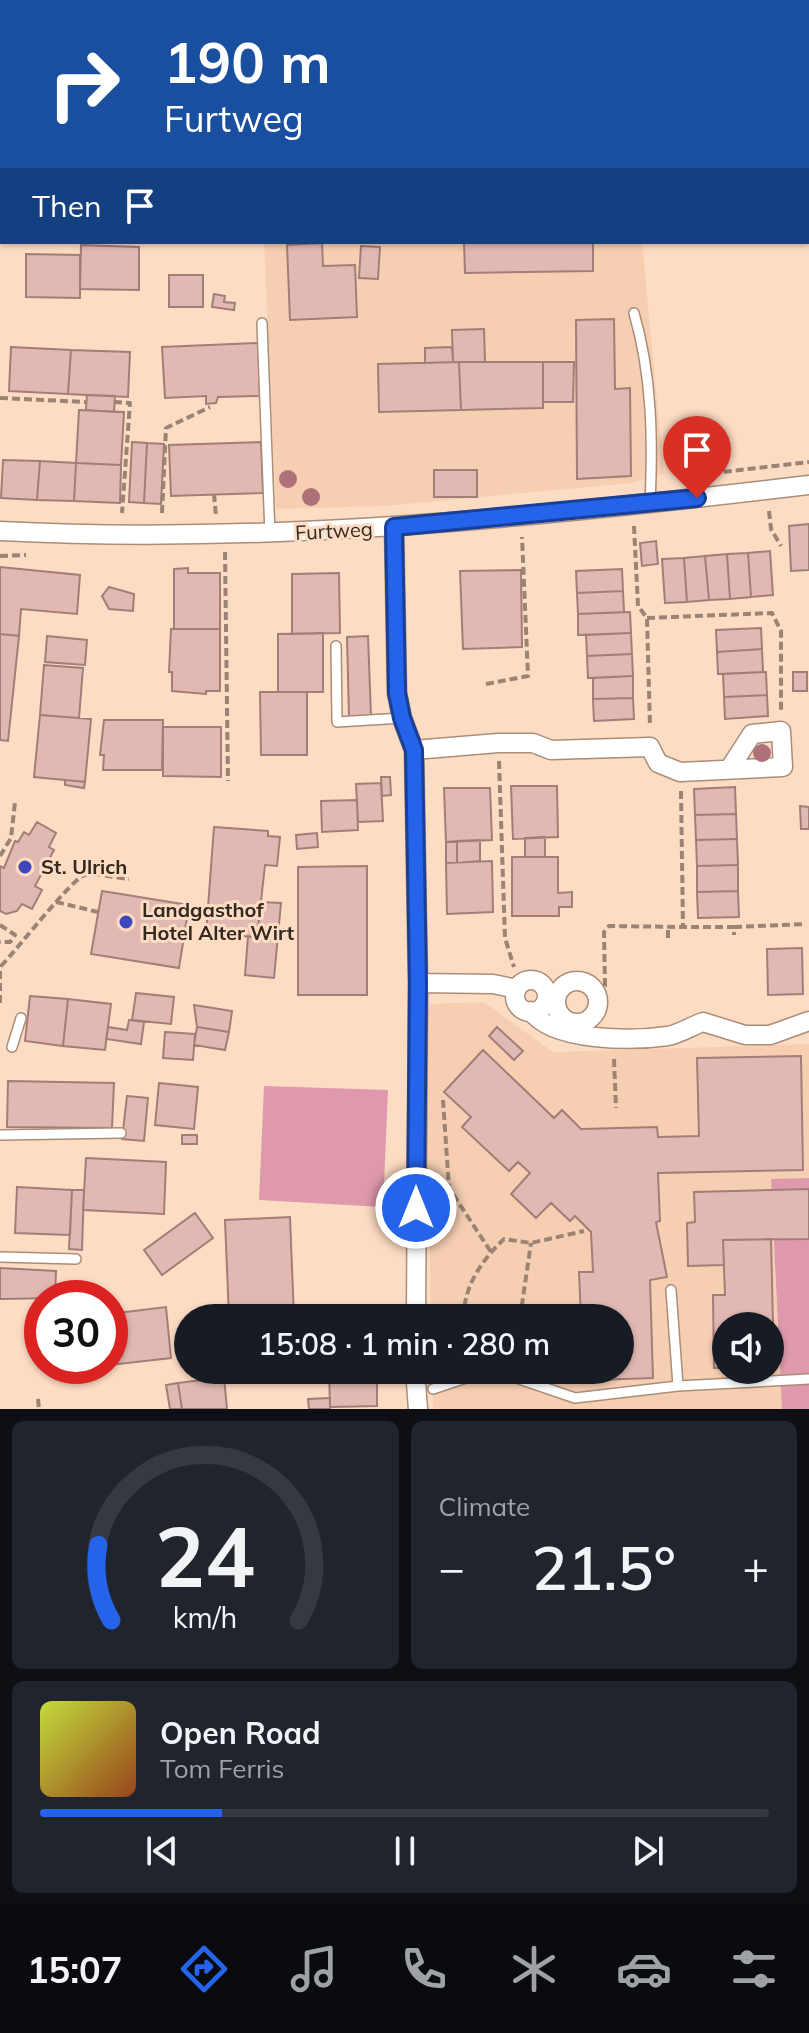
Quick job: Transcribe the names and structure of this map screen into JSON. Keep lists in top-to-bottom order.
{
  "streets": {
    "street": ["Furtweg"]
  },
  "places": ["St. Ulrich", "Landgasthof Hotel Alter Wirt"],
  "page": {
    "turn": ["190 m", "Furtweg"],
    "then": "Then",
    "limit": "30",
    "trip": "15:08 · 1 min · 280 m",
    "tile": "Climate",
    "heat": ["−", "21.5°", "+"],
    "song": ["Open Road", "Tom Ferris"],
    "tabs": "15:07",
    "gauge": ["24", "km/h"]
  }
}
